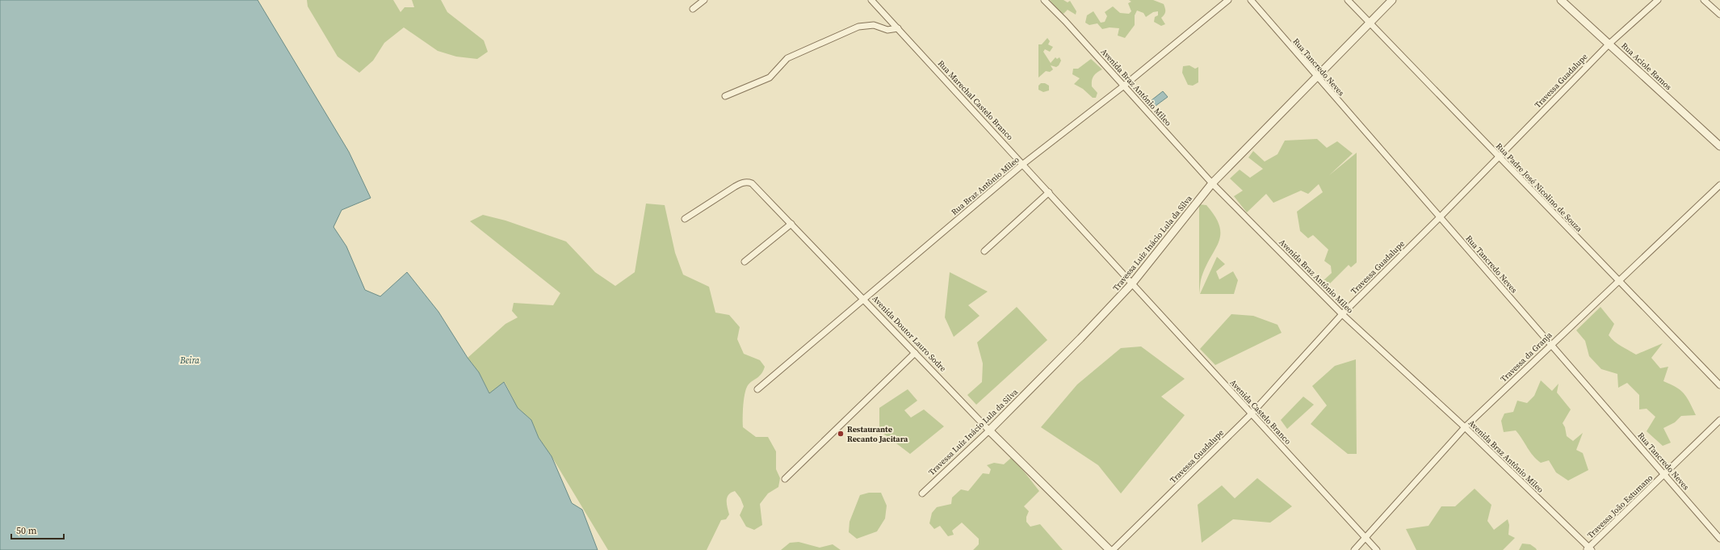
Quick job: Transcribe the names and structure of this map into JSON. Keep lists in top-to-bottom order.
{
  "streets": {
    "street": [
      "Rua Aciole Ramos",
      "Rua Tancredo Neves",
      "Travessa Guadalupe",
      "Avenida Braz Antônio Mileo",
      "Rua Marechal Castelo Branco",
      "Rua Braz Antônio Mileo",
      "Rua Padre José Nicolino de Souza",
      "Travessa Luiz Inácio Lula da Silva",
      "Avenida Doutor Lauro Sodre",
      "Travessa da Granja",
      "Avenida Castelo Branco",
      "Travessa João Estumano"
    ]
  },
  "crossings": [
    ["Rua Aciole Ramos", "Travessa Guadalupe"],
    ["Rua Tancredo Neves", "Travessa Guadalupe"],
    ["Rua Tancredo Neves", "Travessa Luiz Inácio Lula da Silva"],
    ["Rua Tancredo Neves", "Travessa da Granja"],
    ["Rua Tancredo Neves", "Travessa João Estumano"],
    ["Travessa Guadalupe", "Avenida Braz Antônio Mileo"],
    ["Travessa Guadalupe", "Rua Padre José Nicolino de Souza"],
    ["Travessa Guadalupe", "Avenida Castelo Branco"],
    ["Avenida Braz Antônio Mileo", "Rua Braz Antônio Mileo"],
    ["Avenida Braz Antônio Mileo", "Travessa Luiz Inácio Lula da Silva"],
    ["Avenida Braz Antônio Mileo", "Travessa da Granja"],
    ["Avenida Braz Antônio Mileo", "Travessa João Estumano"],
    ["Rua Marechal Castelo Branco", "Rua Braz Antônio Mileo"],
    ["Rua Marechal Castelo Branco", "Travessa Luiz Inácio Lula da Silva"],
    ["Rua Marechal Castelo Branco", "Avenida Castelo Branco"],
    ["Rua Braz Antônio Mileo", "Avenida Doutor Lauro Sodre"],
    ["Rua Padre José Nicolino de Souza", "Travessa Luiz Inácio Lula da Silva"],
    ["Rua Padre José Nicolino de Souza", "Travessa da Granja"],
    ["Travessa Luiz Inácio Lula da Silva", "Avenida Doutor Lauro Sodre"],
    ["Travessa Luiz Inácio Lula da Silva", "Avenida Castelo Branco"],
    ["Travessa da Granja", "Avenida Castelo Branco"]
  ],
  "water": ["Beira"],
  "places": ["Restaurante Recanto Jacitara"],
  "scale_bar": "50 m"
}
